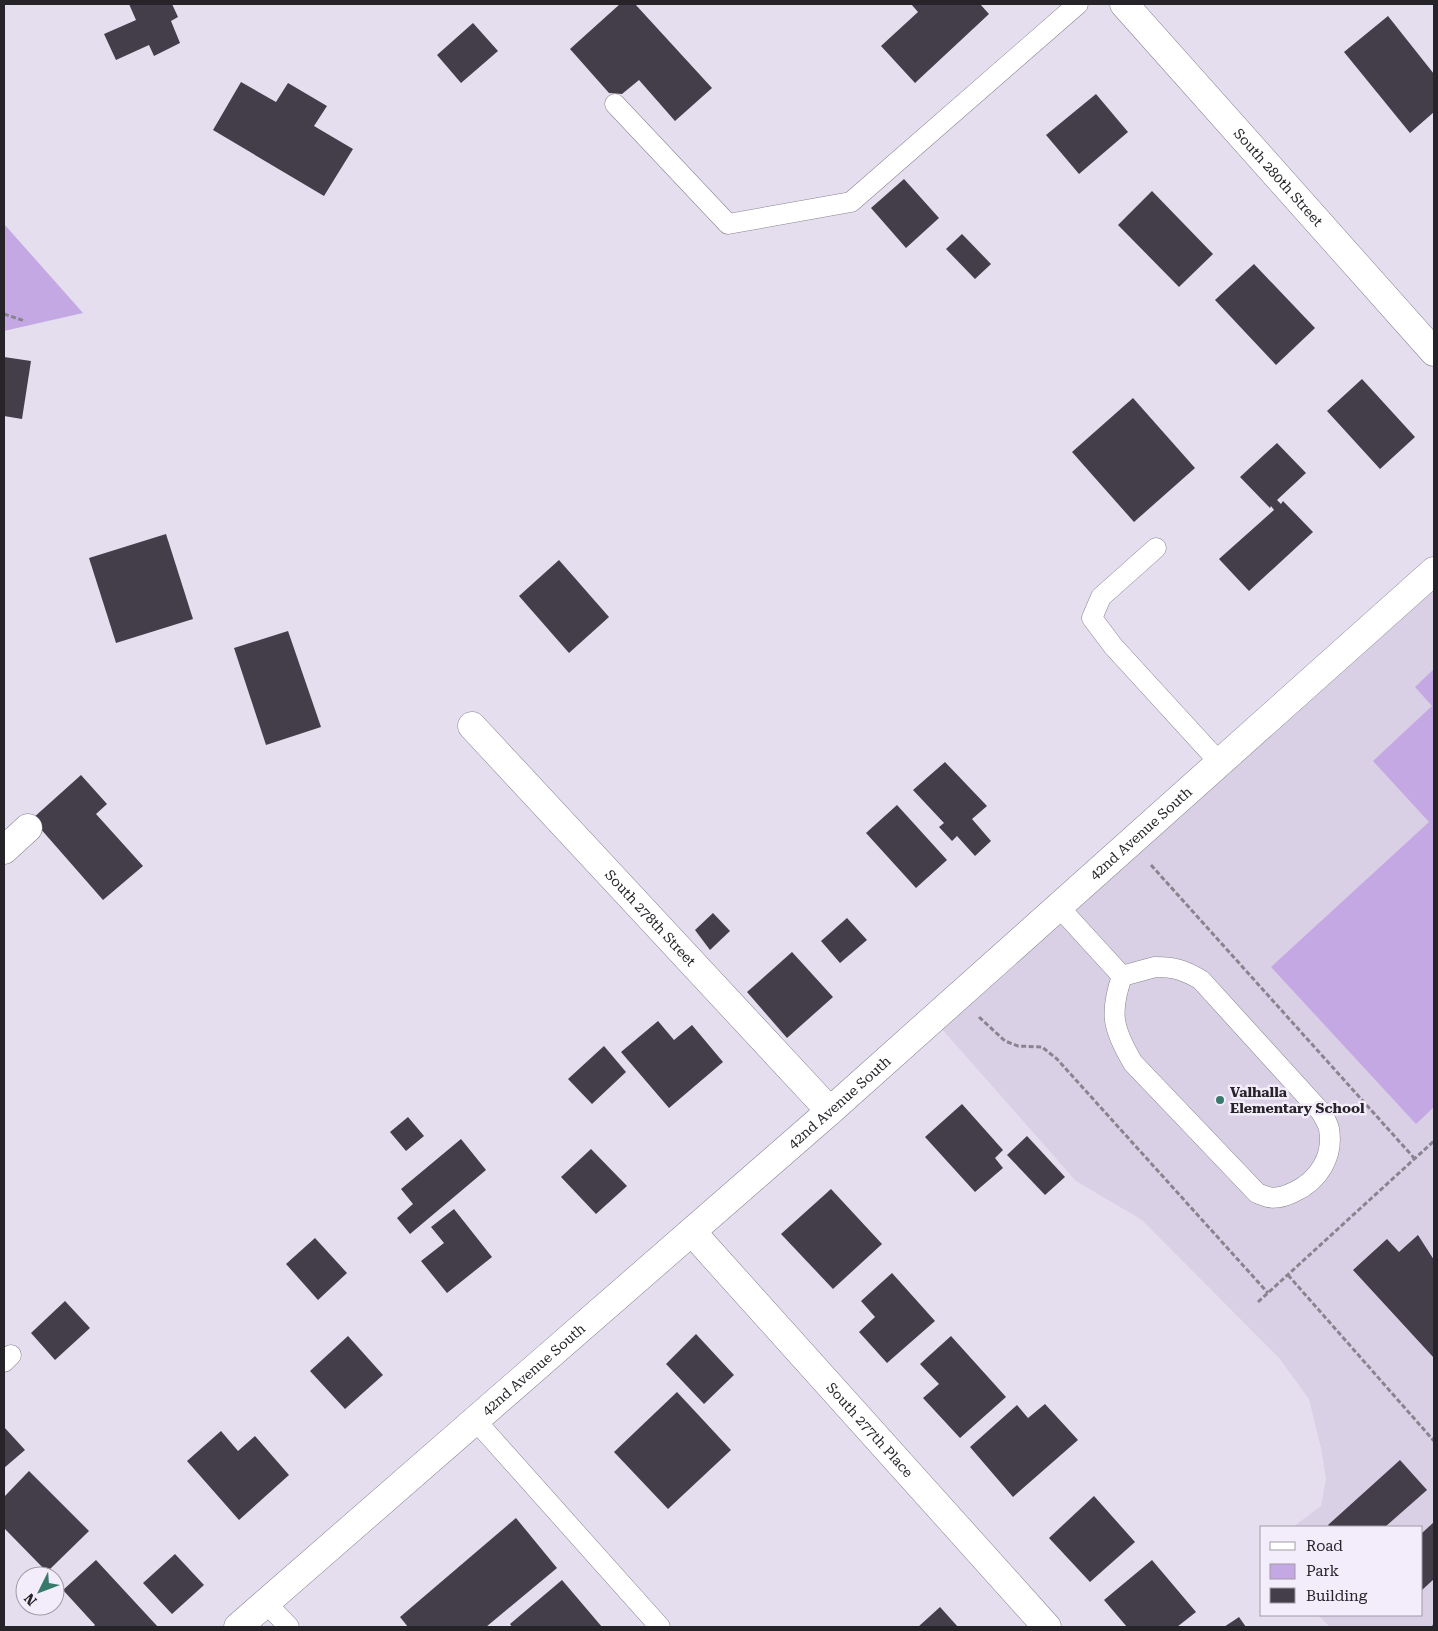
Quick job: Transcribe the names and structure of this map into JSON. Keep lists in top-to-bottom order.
{
  "streets": {
    "street": [
      "South 280th Street",
      "42nd Avenue South",
      "South 278th Street",
      "South 277th Place"
    ]
  },
  "crossings": [
    ["42nd Avenue South", "South 278th Street"],
    ["42nd Avenue South", "South 277th Place"]
  ],
  "places": ["Valhalla Elementary School"],
  "legend": ["Road", "Park", "Building"],
  "north": "bottom left"
}
